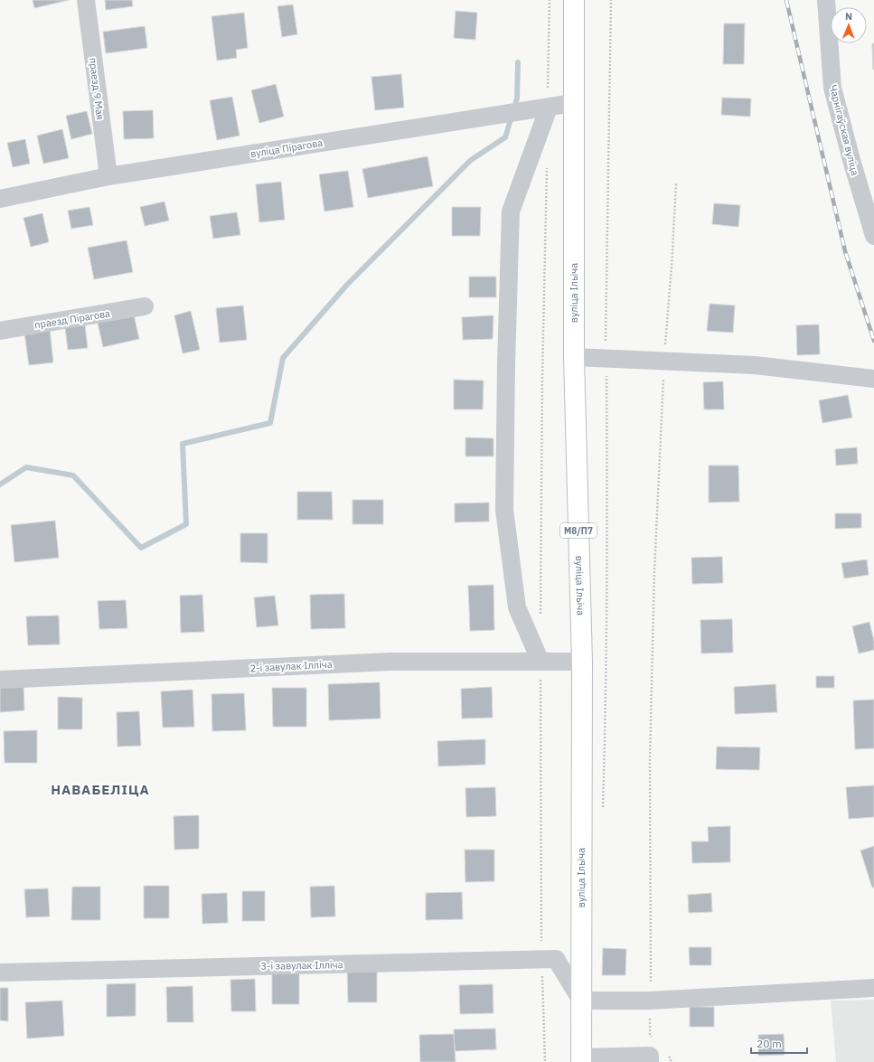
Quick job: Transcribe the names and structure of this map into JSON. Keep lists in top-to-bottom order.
{
  "streets": {
    "main road": ["вуліца Ільіча", "М8/П7"],
    "street": [
      "праезд 9 Мая",
      "Чарнігаўская вуліца",
      "вуліца Пірагова",
      "праезд Пірагова",
      "2-і завулак Ілліча",
      "3-і завулак Ілліча"
    ]
  },
  "crossings": [
    ["праезд 9 Мая", "вуліца Пірагова"],
    ["вуліца Пірагова", "вуліца Ільіча"],
    ["вуліца Ільіча", "2-і завулак Ілліча"],
    ["вуліца Ільіча", "3-і завулак Ілліча"]
  ],
  "districts": ["НАВАБЕЛІЦА"],
  "scale_bar": "20 m",
  "north": "top"
}
